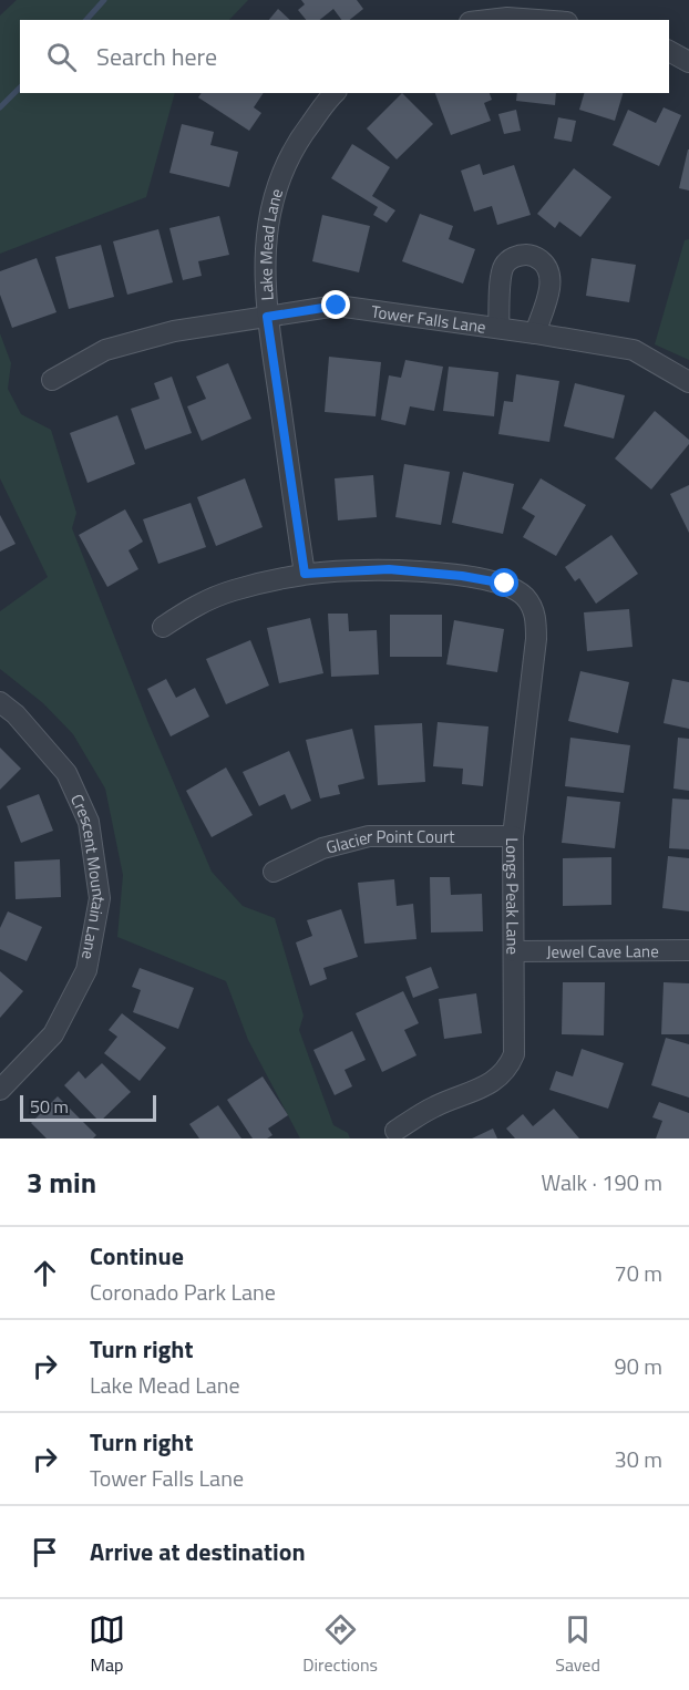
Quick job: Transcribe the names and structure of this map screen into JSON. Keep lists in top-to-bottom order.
{
  "streets": {
    "street": [
      "Lake Mead Lane",
      "Tower Falls Lane",
      "Glacier Point Court",
      "Crescent Mountain Lane",
      "Longs Peak Lane",
      "Jewel Cave Lane"
    ]
  },
  "crossings": [
    ["Lake Mead Lane", "Tower Falls Lane"],
    ["Lake Mead Lane", "Longs Peak Lane"],
    ["Glacier Point Court", "Longs Peak Lane"],
    ["Longs Peak Lane", "Jewel Cave Lane"]
  ],
  "scale_bar": "50 m",
  "page": {
    "search": "Search here",
    "scale": "50 m",
    "heading": ["3 min", "Walk · 190 m"],
    "list": [
      ["Continue", "Coronado Park Lane", "70 m"],
      ["Turn right", "Lake Mead Lane", "90 m"],
      ["Turn right", "Tower Falls Lane", "30 m"],
      "Arrive at destination"
    ],
    "nav": ["Map", "Directions", "Saved"]
  }
}
